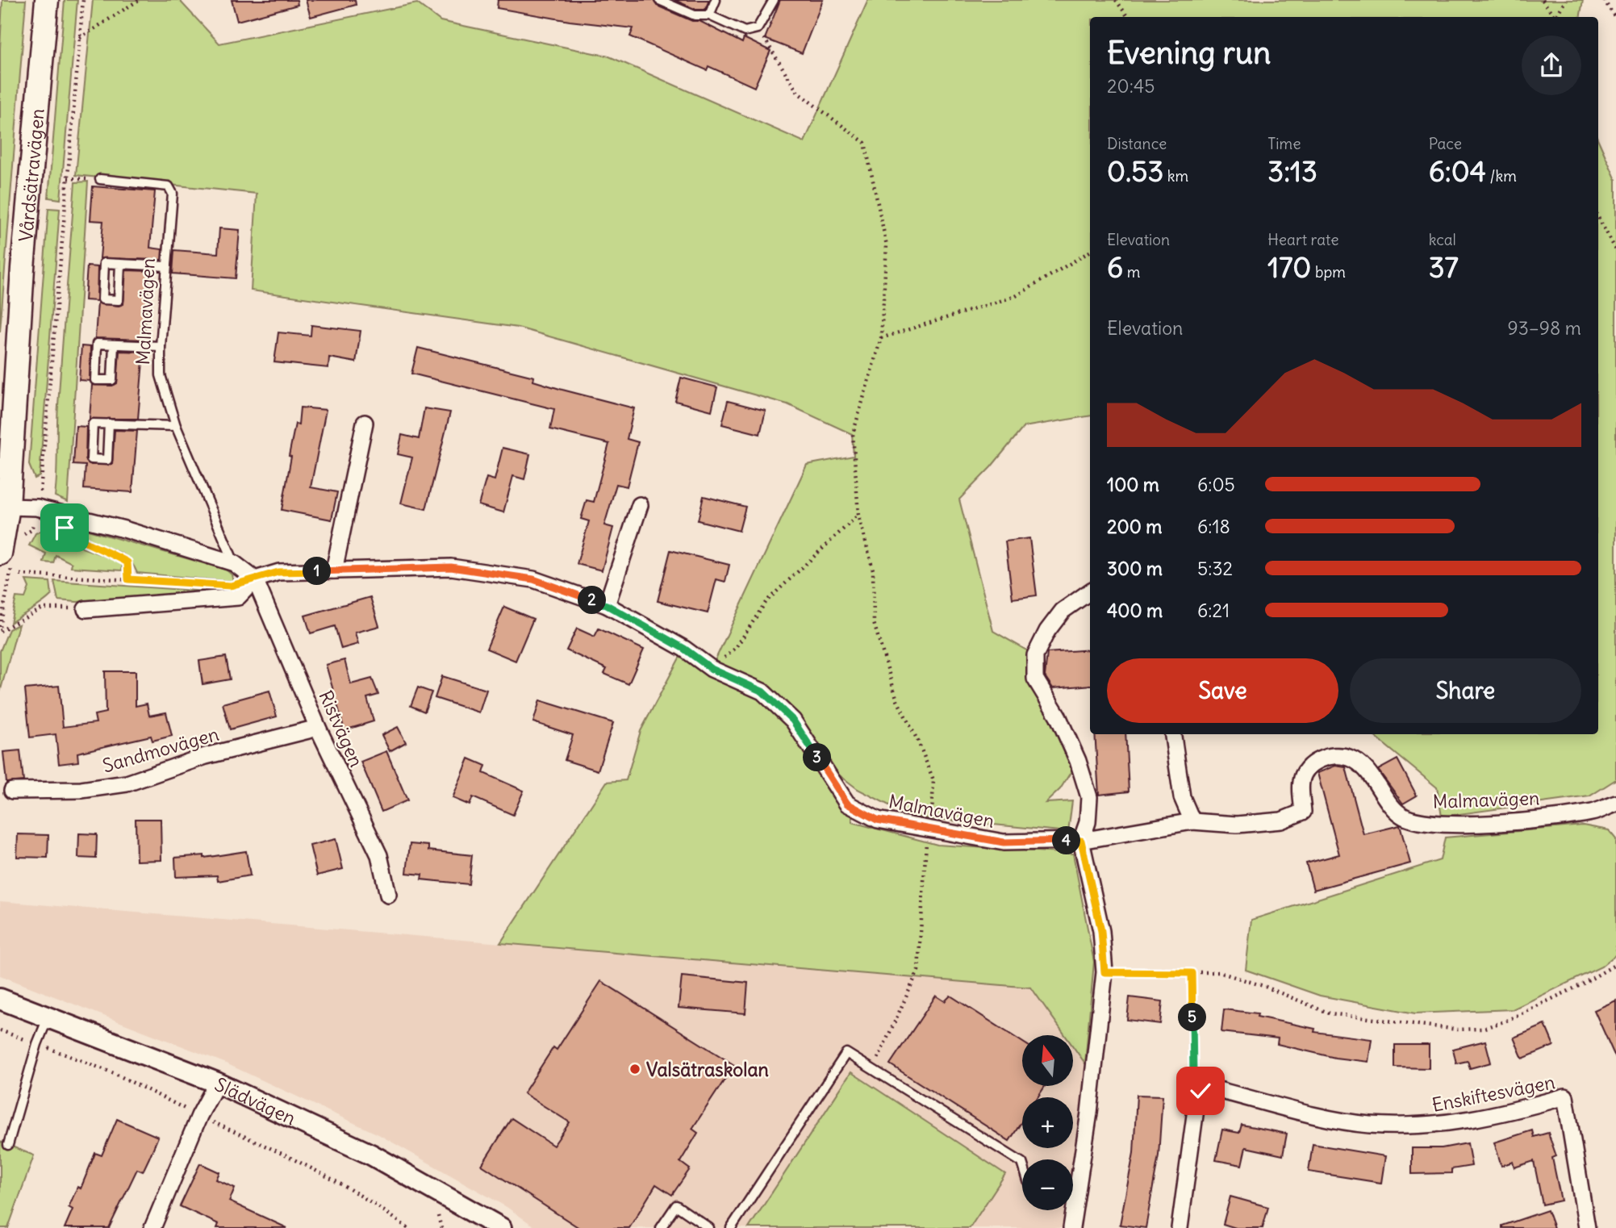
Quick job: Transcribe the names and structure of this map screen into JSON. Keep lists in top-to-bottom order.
{
  "streets": {
    "main road": ["Vårdsätravägen"],
    "street": [
      "Malmavägen",
      "Ristvägen",
      "Sandmovägen",
      "Enskiftesvägen",
      "Slädvägen"
    ]
  },
  "crossings": [
    ["Vårdsätravägen", "Malmavägen"],
    ["Malmavägen", "Ristvägen"],
    ["Ristvägen", "Sandmovägen"]
  ],
  "places": ["Valsätraskolan"],
  "north": "top",
  "page": {
    "heading": ["Evening run", "20:45"],
    "stats": [
      ["Distance", "0.53 km"],
      ["Time", "3:13"],
      ["Pace", "6:04 /km"],
      ["Elevation", "6 m"],
      ["Heart rate", "170 bpm"],
      ["kcal", "37"]
    ],
    "chart": ["Elevation", "93–98 m"],
    "list": [
      {
        "name": "100 m",
        "note": "6:05"
      },
      {
        "name": "200 m",
        "note": "6:18"
      },
      {
        "name": "300 m",
        "note": "5:32"
      },
      {
        "name": "400 m",
        "note": "6:21"
      }
    ],
    "pins": [
      "1",
      "2",
      "3",
      "4",
      "5"
    ],
    "buttons": ["Save", "Share"],
    "map_buttons": ["+", "−"]
  }
}
